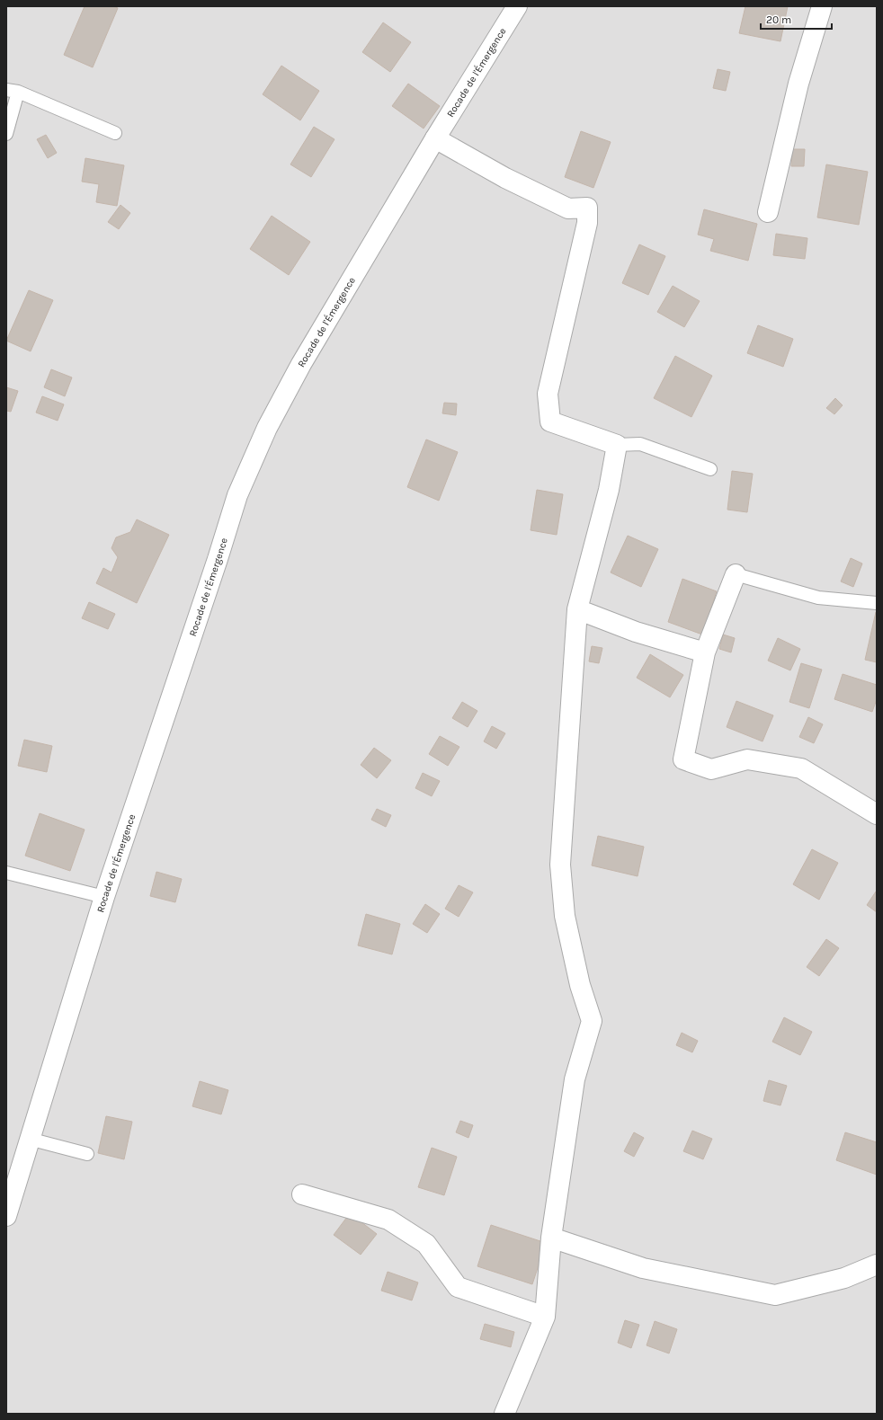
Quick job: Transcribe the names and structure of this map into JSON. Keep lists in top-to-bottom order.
{
  "streets": {
    "street": ["Rocade de l'Émergence"]
  },
  "scale_bar": "20 m"
}
